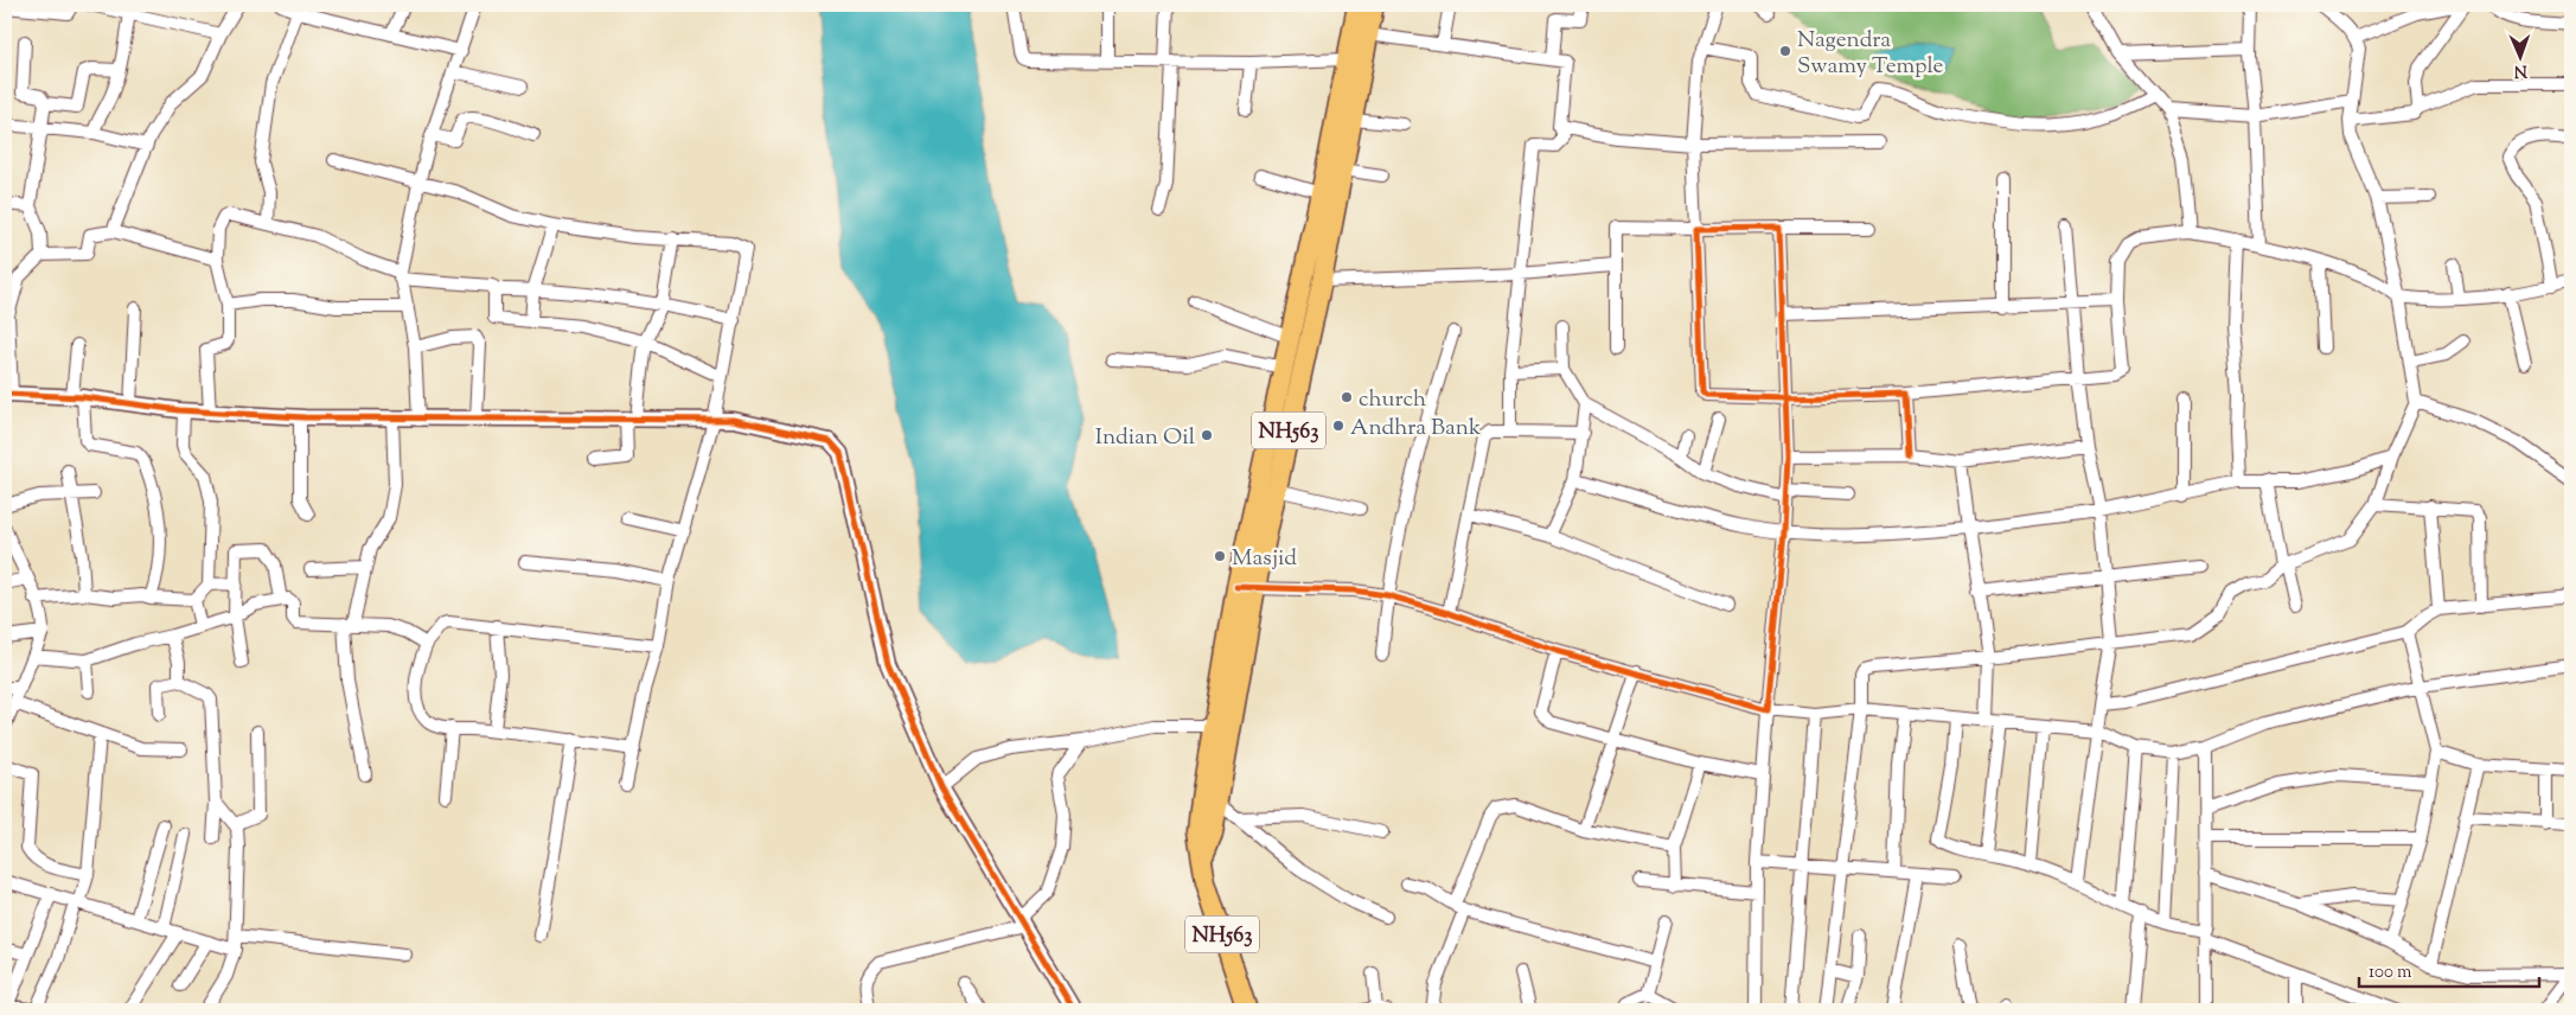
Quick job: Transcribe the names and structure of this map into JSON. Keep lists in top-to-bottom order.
{
  "streets": {
    "highway": ["NH563"]
  },
  "places": [
    "Nagendra Swamy Temple",
    "church",
    "Andhra Bank",
    "Indian Oil",
    "Masjid"
  ],
  "scale_bar": "100 m",
  "north": "bottom"
}
